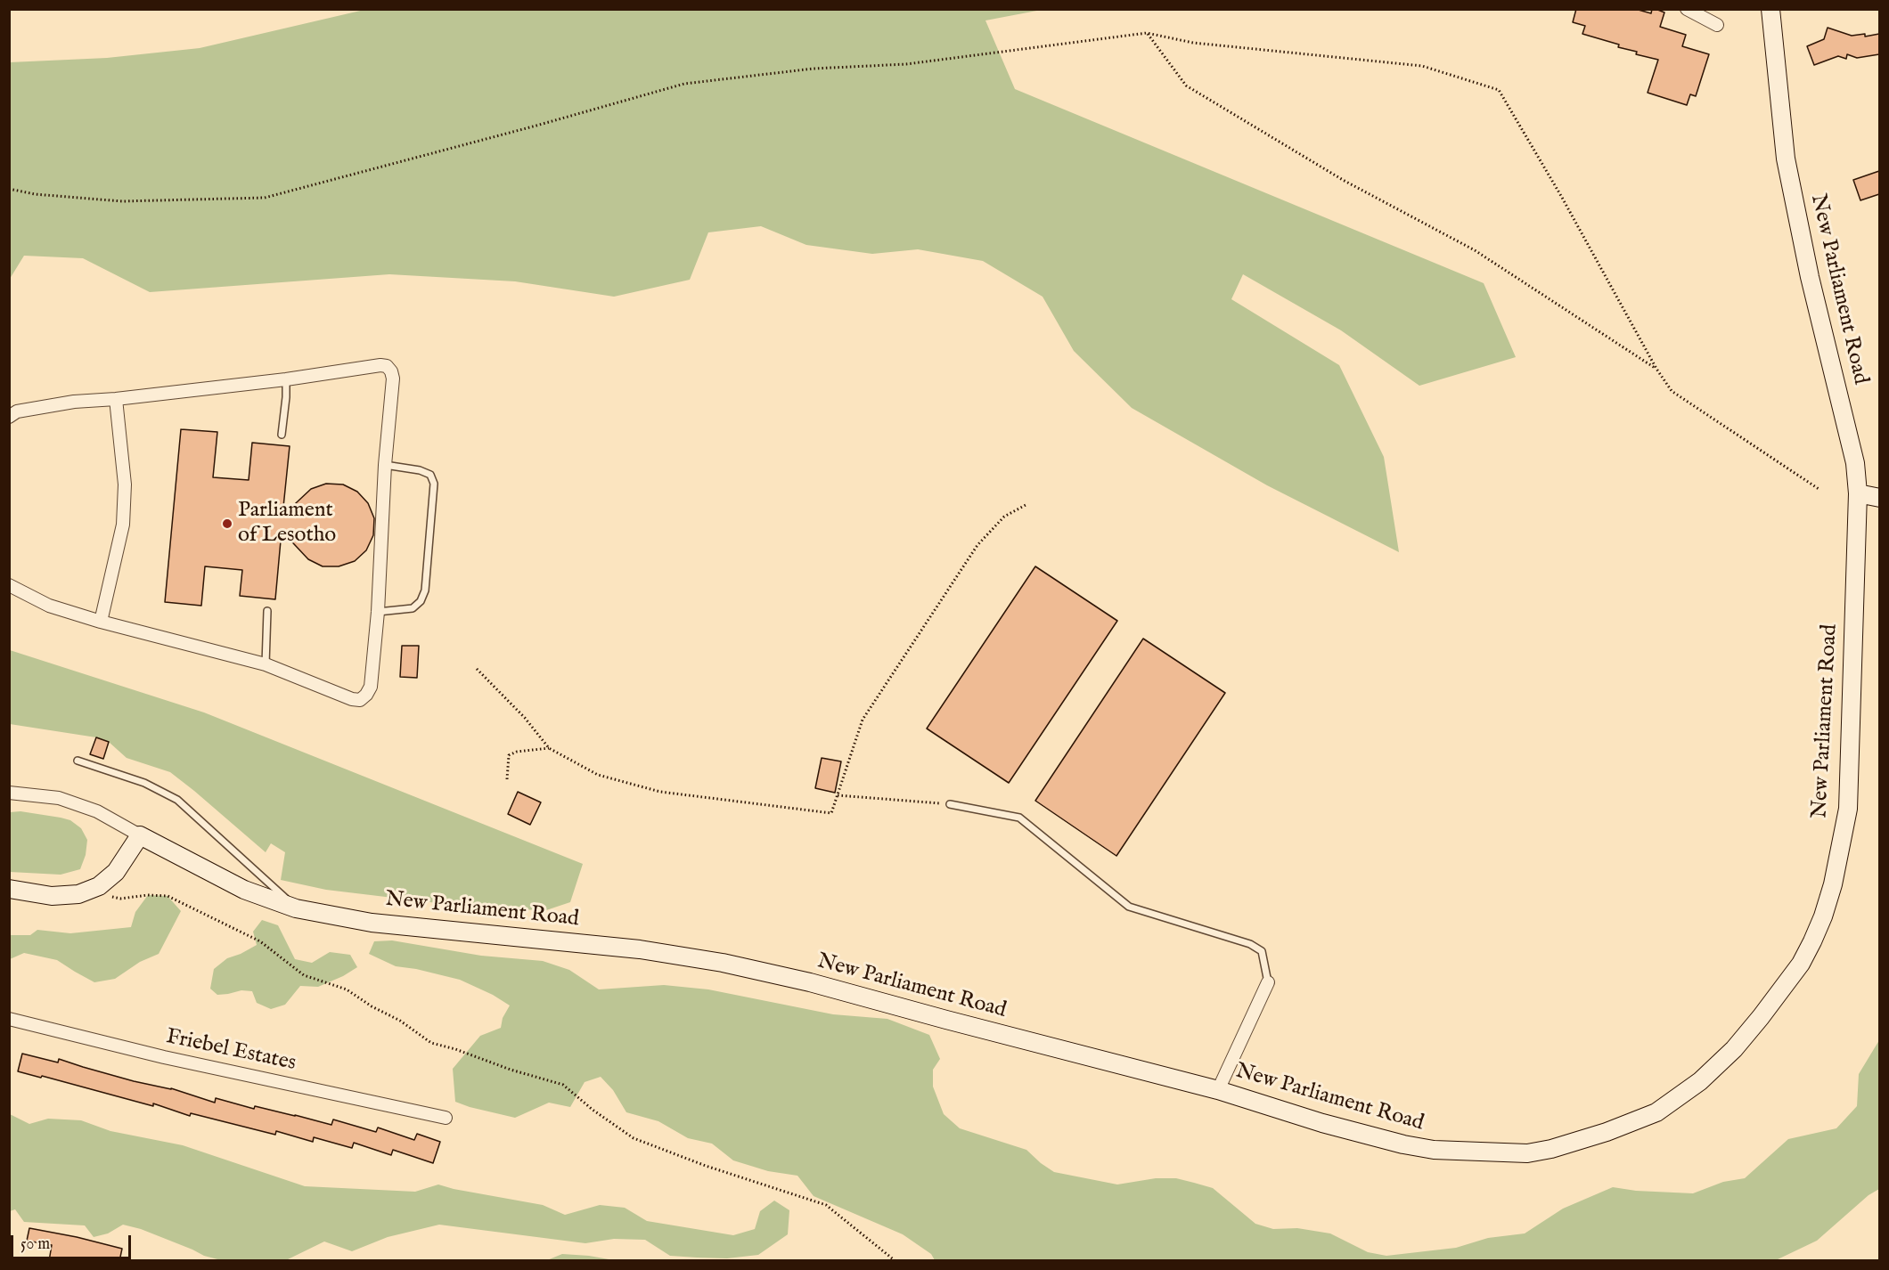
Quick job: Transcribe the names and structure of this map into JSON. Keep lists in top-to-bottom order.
{
  "streets": {
    "street": ["New Parliament Road", "Friebel Estates"]
  },
  "places": ["Parliament of Lesotho"],
  "scale_bar": "50 m"
}
